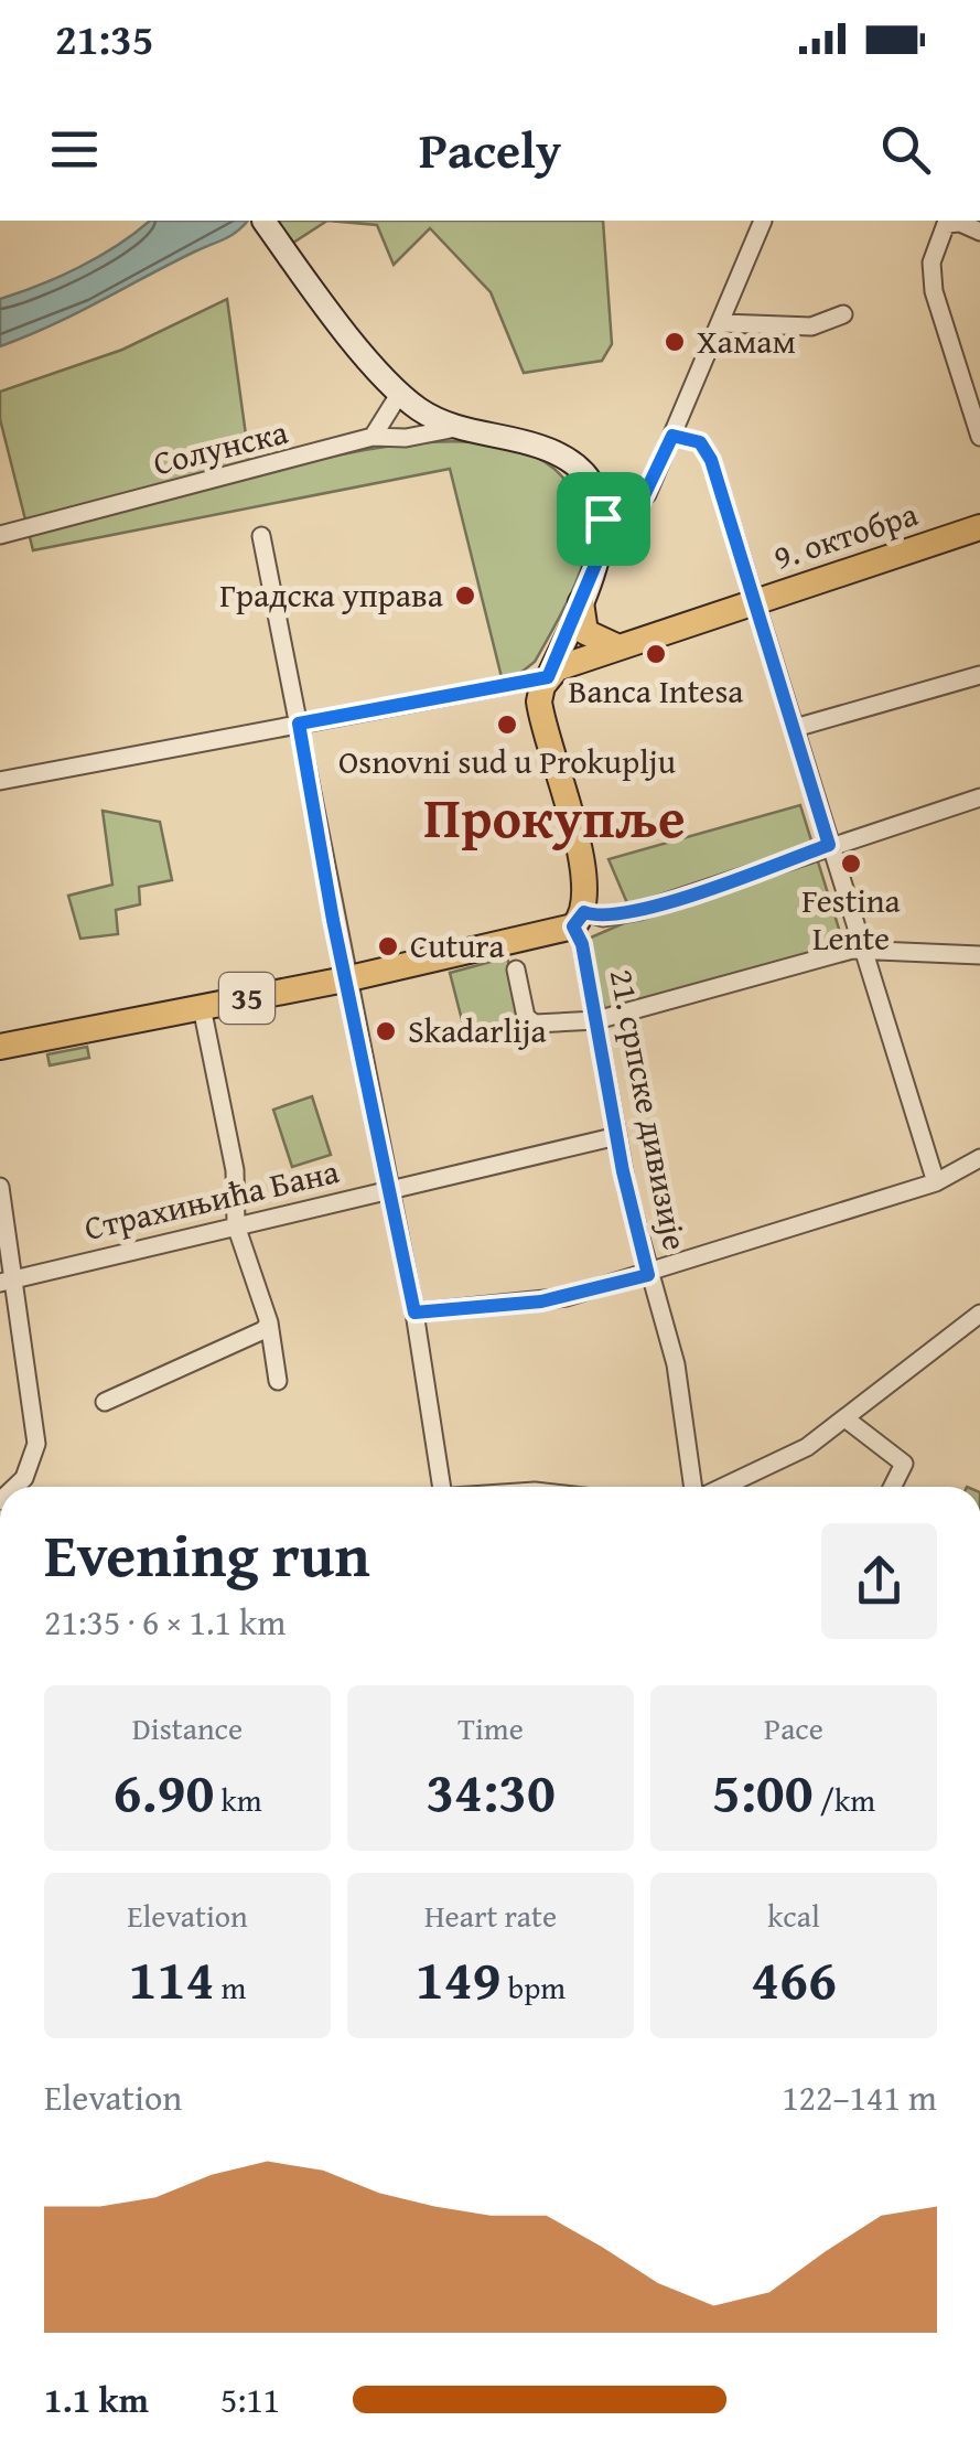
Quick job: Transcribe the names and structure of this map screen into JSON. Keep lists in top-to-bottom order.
{
  "streets": {
    "main road": ["9. октобра", "35", "21. српске дивизије"],
    "street": ["Солунска", "Страхињића Бана"]
  },
  "crossings": [
    ["9. октобра", "21. српске дивизије"],
    ["35", "21. српске дивизије"],
    ["21. српске дивизије", "Страхињића Бана"]
  ],
  "districts": ["Прокупље"],
  "places": [
    "Хамам",
    "Градска управа",
    "Banca Intesa",
    "Osnovni sud u Prokuplju",
    "Festina Lente",
    "Cutura",
    "Skadarlija"
  ],
  "page": {
    "status": "21:35",
    "header": "Pacely",
    "heading": ["Evening run", "21:35 · 6 × 1.1 km"],
    "stats": [
      ["Distance", "6.90 km"],
      ["Time", "34:30"],
      ["Pace", "5:00 /km"],
      ["Elevation", "114 m"],
      ["Heart rate", "149 bpm"],
      ["kcal", "466"]
    ],
    "chart": ["Elevation", "122–141 m"],
    "list": [
      {
        "name": "1.1 km",
        "note": "5:11"
      }
    ]
  }
}
